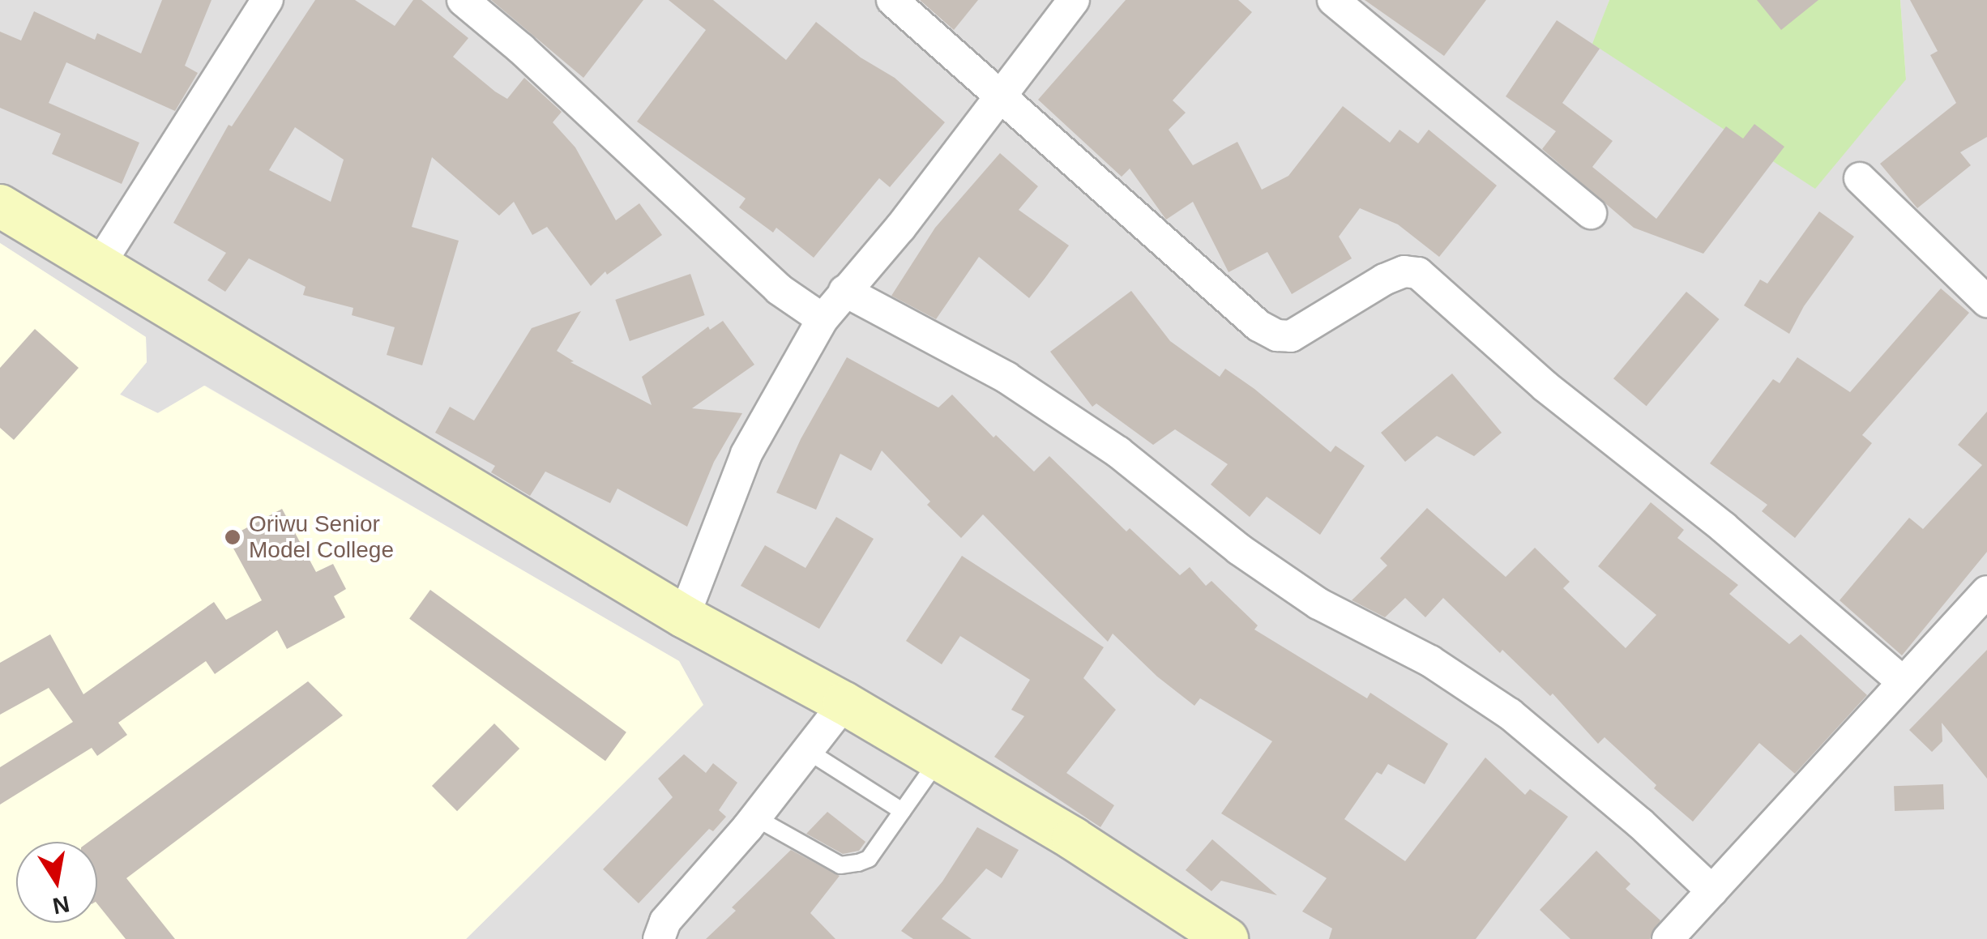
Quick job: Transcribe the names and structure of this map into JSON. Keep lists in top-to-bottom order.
{
  "places": ["Oriwu Senior Model College"],
  "north": "bottom"
}
